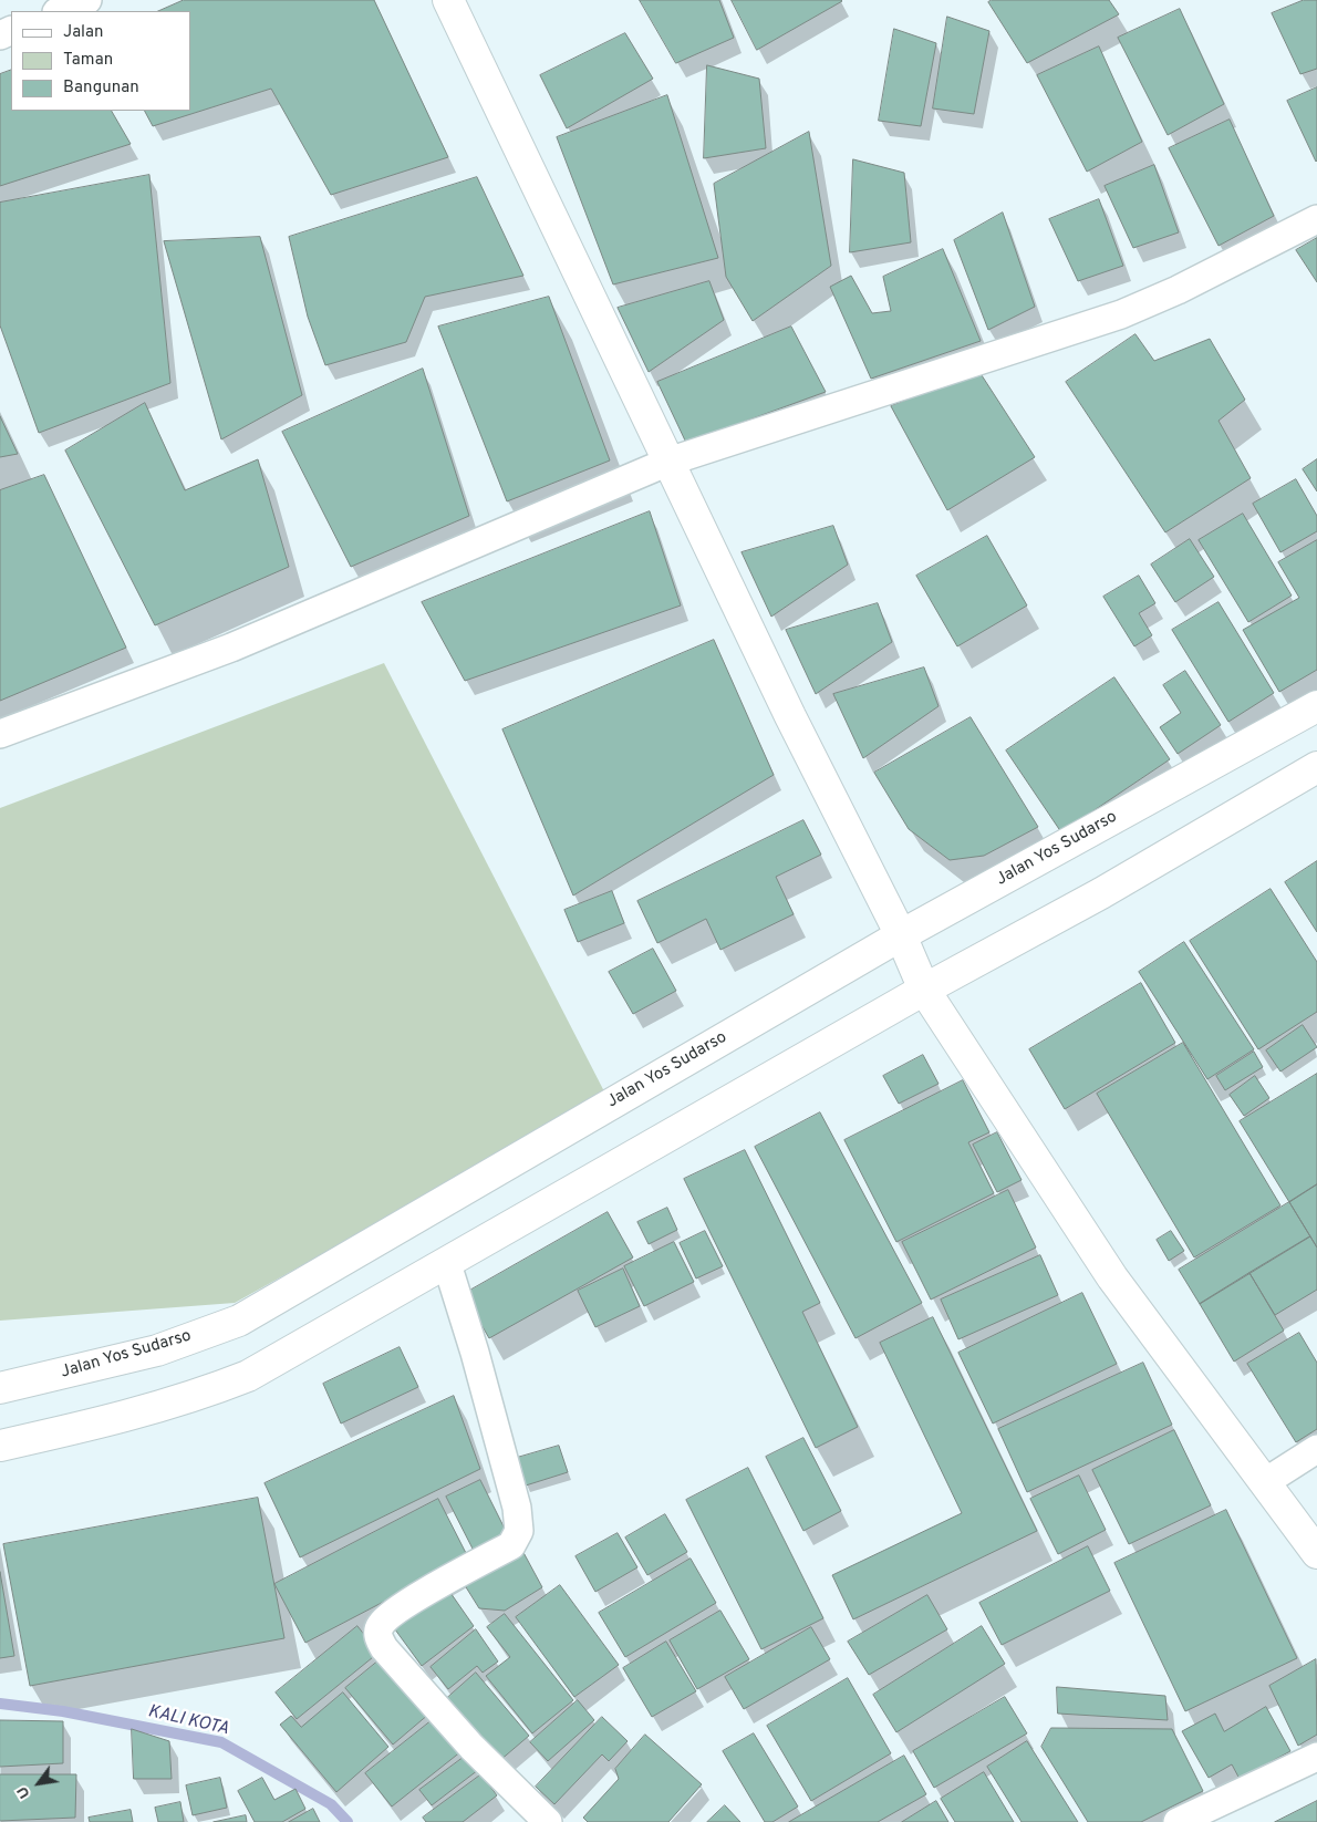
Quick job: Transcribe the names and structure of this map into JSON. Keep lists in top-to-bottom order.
{
  "streets": {
    "main road": ["Jalan Yos Sudarso"]
  },
  "water": ["KALI KOTA"],
  "legend": ["Jalan", "Taman", "Bangunan"],
  "north": "bottom left"
}
